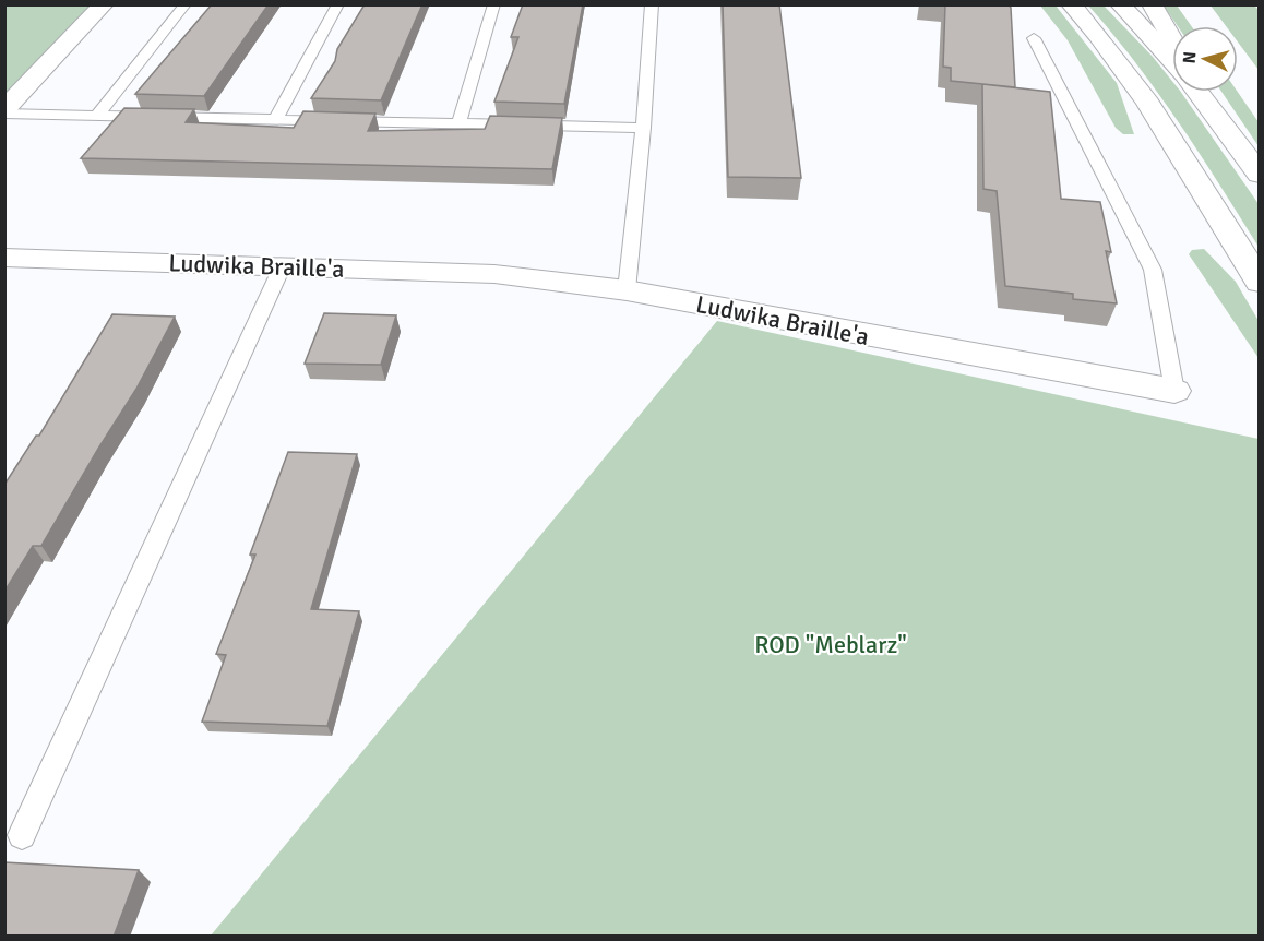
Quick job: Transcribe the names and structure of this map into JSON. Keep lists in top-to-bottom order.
{
  "streets": {
    "street": ["Ludwika Braille'a"]
  },
  "parks": ["ROD \"Meblarz\""],
  "north": "left"
}
